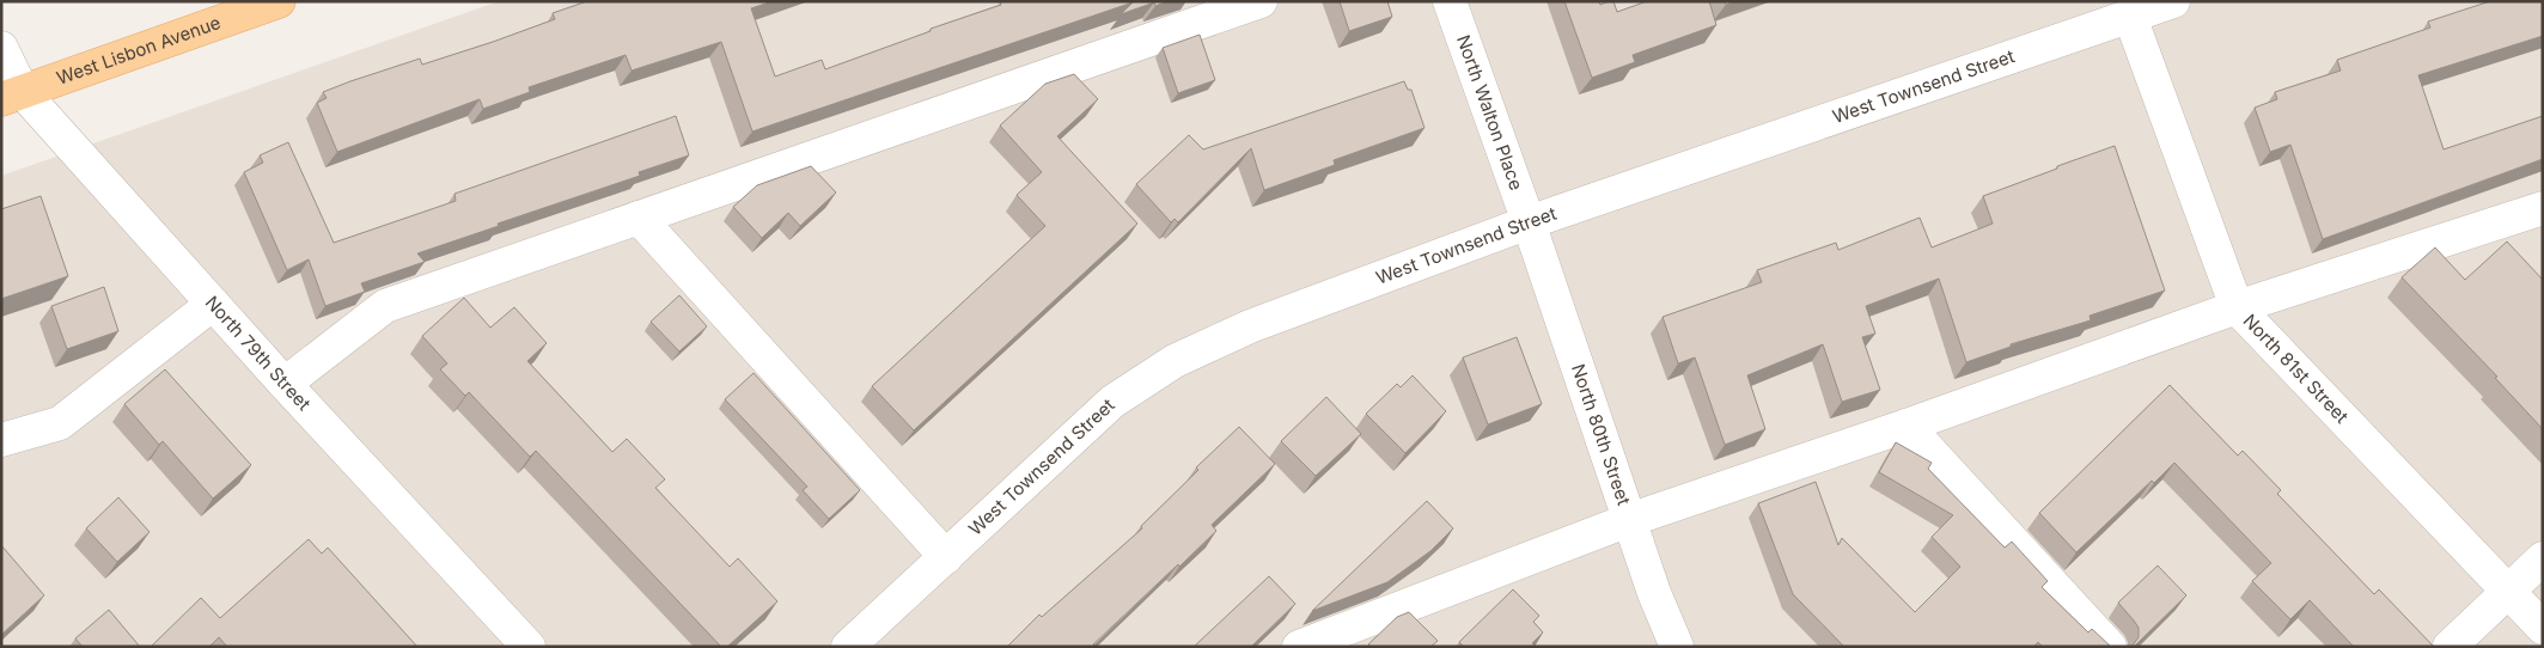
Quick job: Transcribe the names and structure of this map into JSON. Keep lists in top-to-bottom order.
{
  "streets": {
    "main road": ["West Lisbon Avenue"],
    "street": [
      "West Townsend Street",
      "North Walton Place",
      "North 79th Street",
      "North 81st Street",
      "North 80th Street"
    ]
  },
  "crossings": [
    ["West Lisbon Avenue", "North 79th Street"],
    ["West Townsend Street", "North Walton Place"],
    ["West Townsend Street", "North 81st Street"],
    ["West Townsend Street", "North 80th Street"],
    ["North Walton Place", "North 80th Street"]
  ]
}
